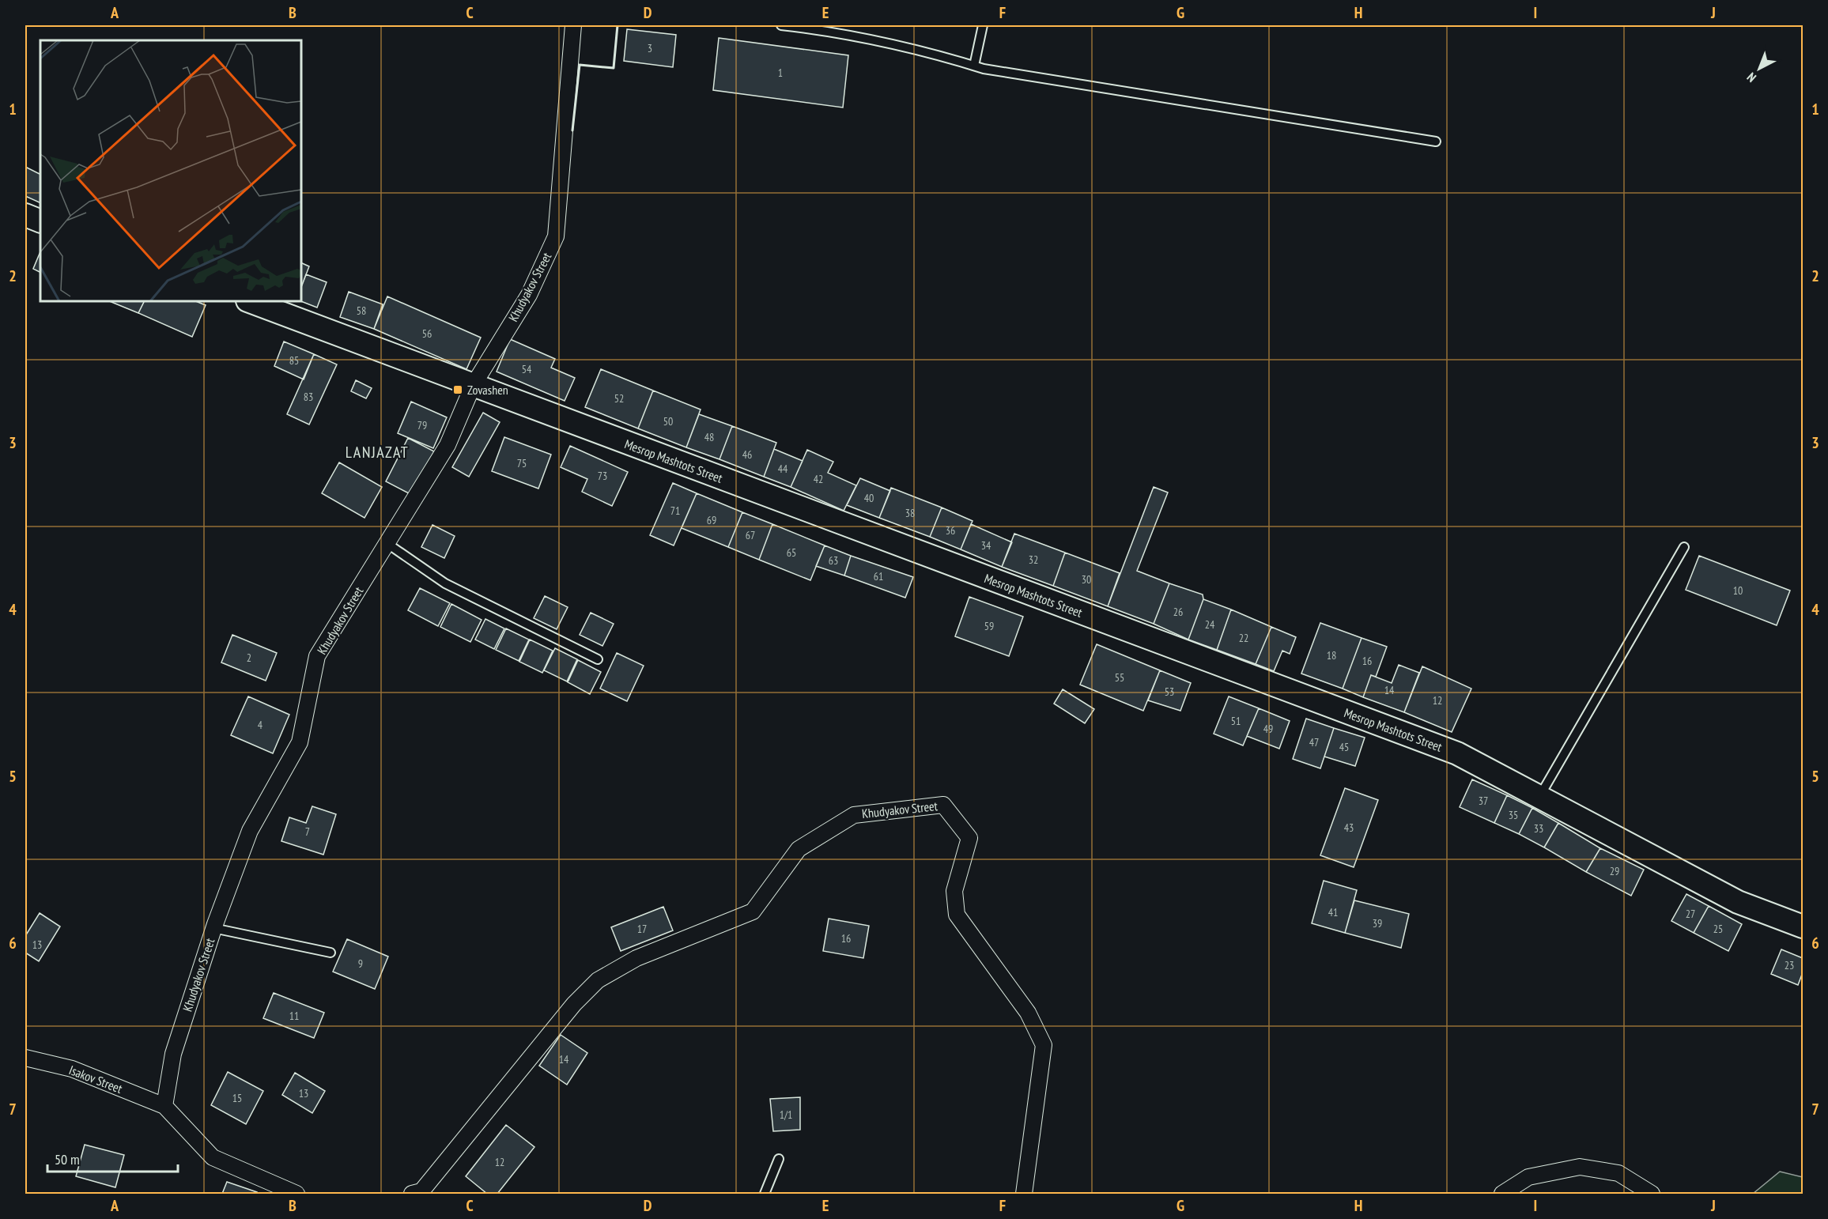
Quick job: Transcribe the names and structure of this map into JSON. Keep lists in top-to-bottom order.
{
  "streets": {
    "street": ["Khudyakov Street", "Mesrop Mashtots Street", "Isakov Street"]
  },
  "crossings": [
    ["Khudyakov Street", "Mesrop Mashtots Street"],
    ["Khudyakov Street", "Isakov Street"]
  ],
  "districts": ["LANJAZAT"],
  "places": {
    "transit": ["Zovashen"]
  },
  "house_numbers": [
    "3",
    "1",
    "58",
    "56",
    "85",
    "54",
    "83",
    "52",
    "50",
    "79",
    "48",
    "46",
    "75",
    "44",
    "73",
    "42",
    "40",
    "71",
    "38",
    "69",
    "36",
    "67",
    "34",
    "65",
    "32",
    "63",
    "61",
    "30",
    "10",
    "26",
    "24",
    "59",
    "22",
    "18",
    "2",
    "16",
    "55",
    "14",
    "53",
    "12",
    "51",
    "4",
    "49",
    "47",
    "45",
    "37",
    "35",
    "43",
    "33",
    "7",
    "29",
    "41",
    "27",
    "39",
    "17",
    "25",
    "16",
    "13",
    "9",
    "23",
    "11",
    "14",
    "13",
    "15",
    "1/1",
    "12"
  ],
  "scale_bar": "50 m",
  "north": "bottom left",
  "grid": {
    "columns": [
      "A",
      "B",
      "C",
      "D",
      "E",
      "F",
      "G",
      "H",
      "I",
      "J"
    ],
    "rows": [
      "1",
      "2",
      "3",
      "4",
      "5",
      "6",
      "7"
    ]
  }
}
